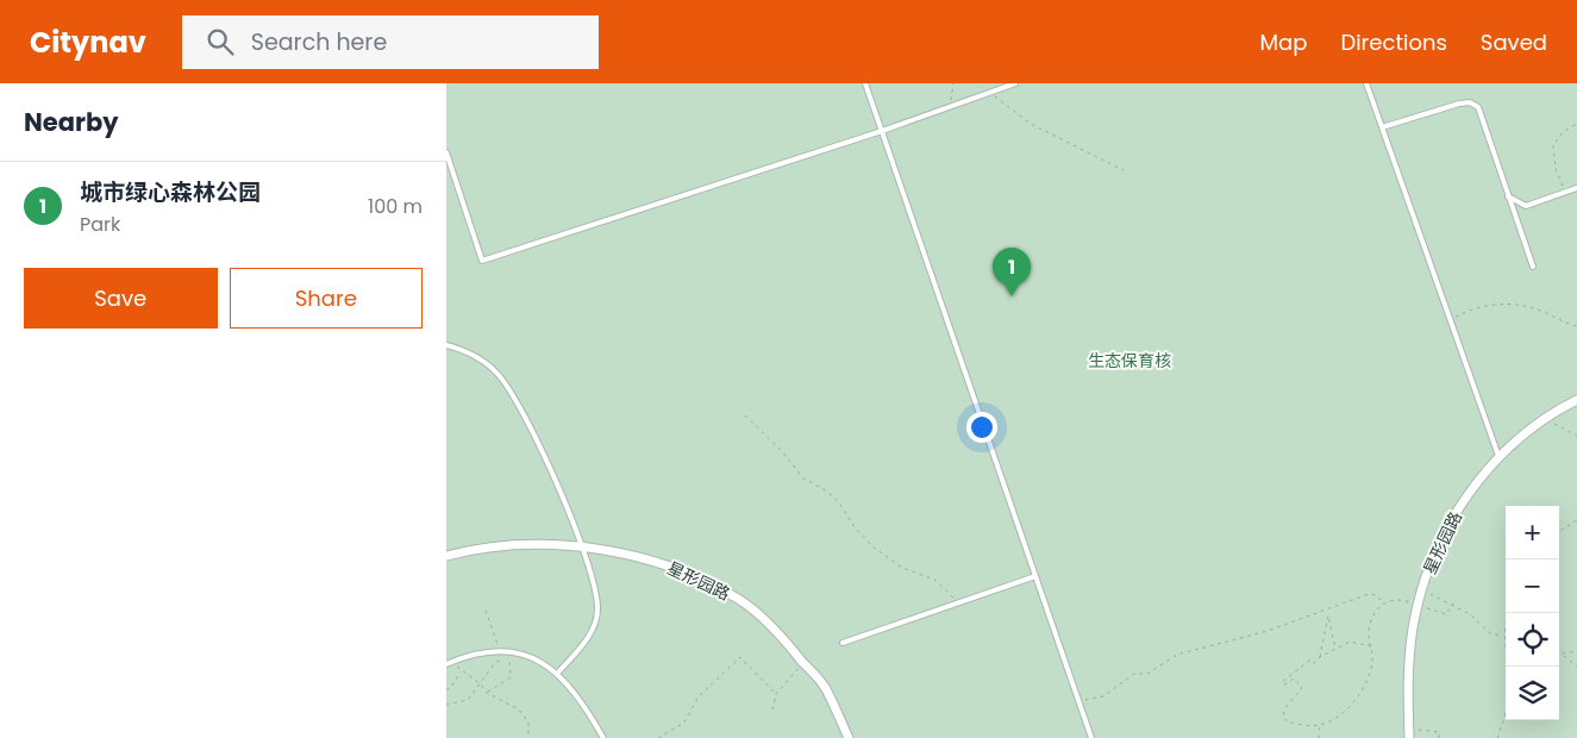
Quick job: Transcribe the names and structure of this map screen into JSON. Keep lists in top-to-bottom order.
{
  "streets": {
    "street": ["星形园路"]
  },
  "parks": ["生态保育核"],
  "page": {
    "header": "Citynav",
    "search": "Search here",
    "nav": ["Map", "Directions", "Saved"],
    "heading": "Nearby",
    "list": [
      {
        "mark": "1",
        "name": "城市绿心森林公园",
        "note": "Park",
        "value": "100 m"
      }
    ],
    "pins": "1",
    "buttons": ["Save", "Share"],
    "map_buttons": ["+", "−"]
  }
}
